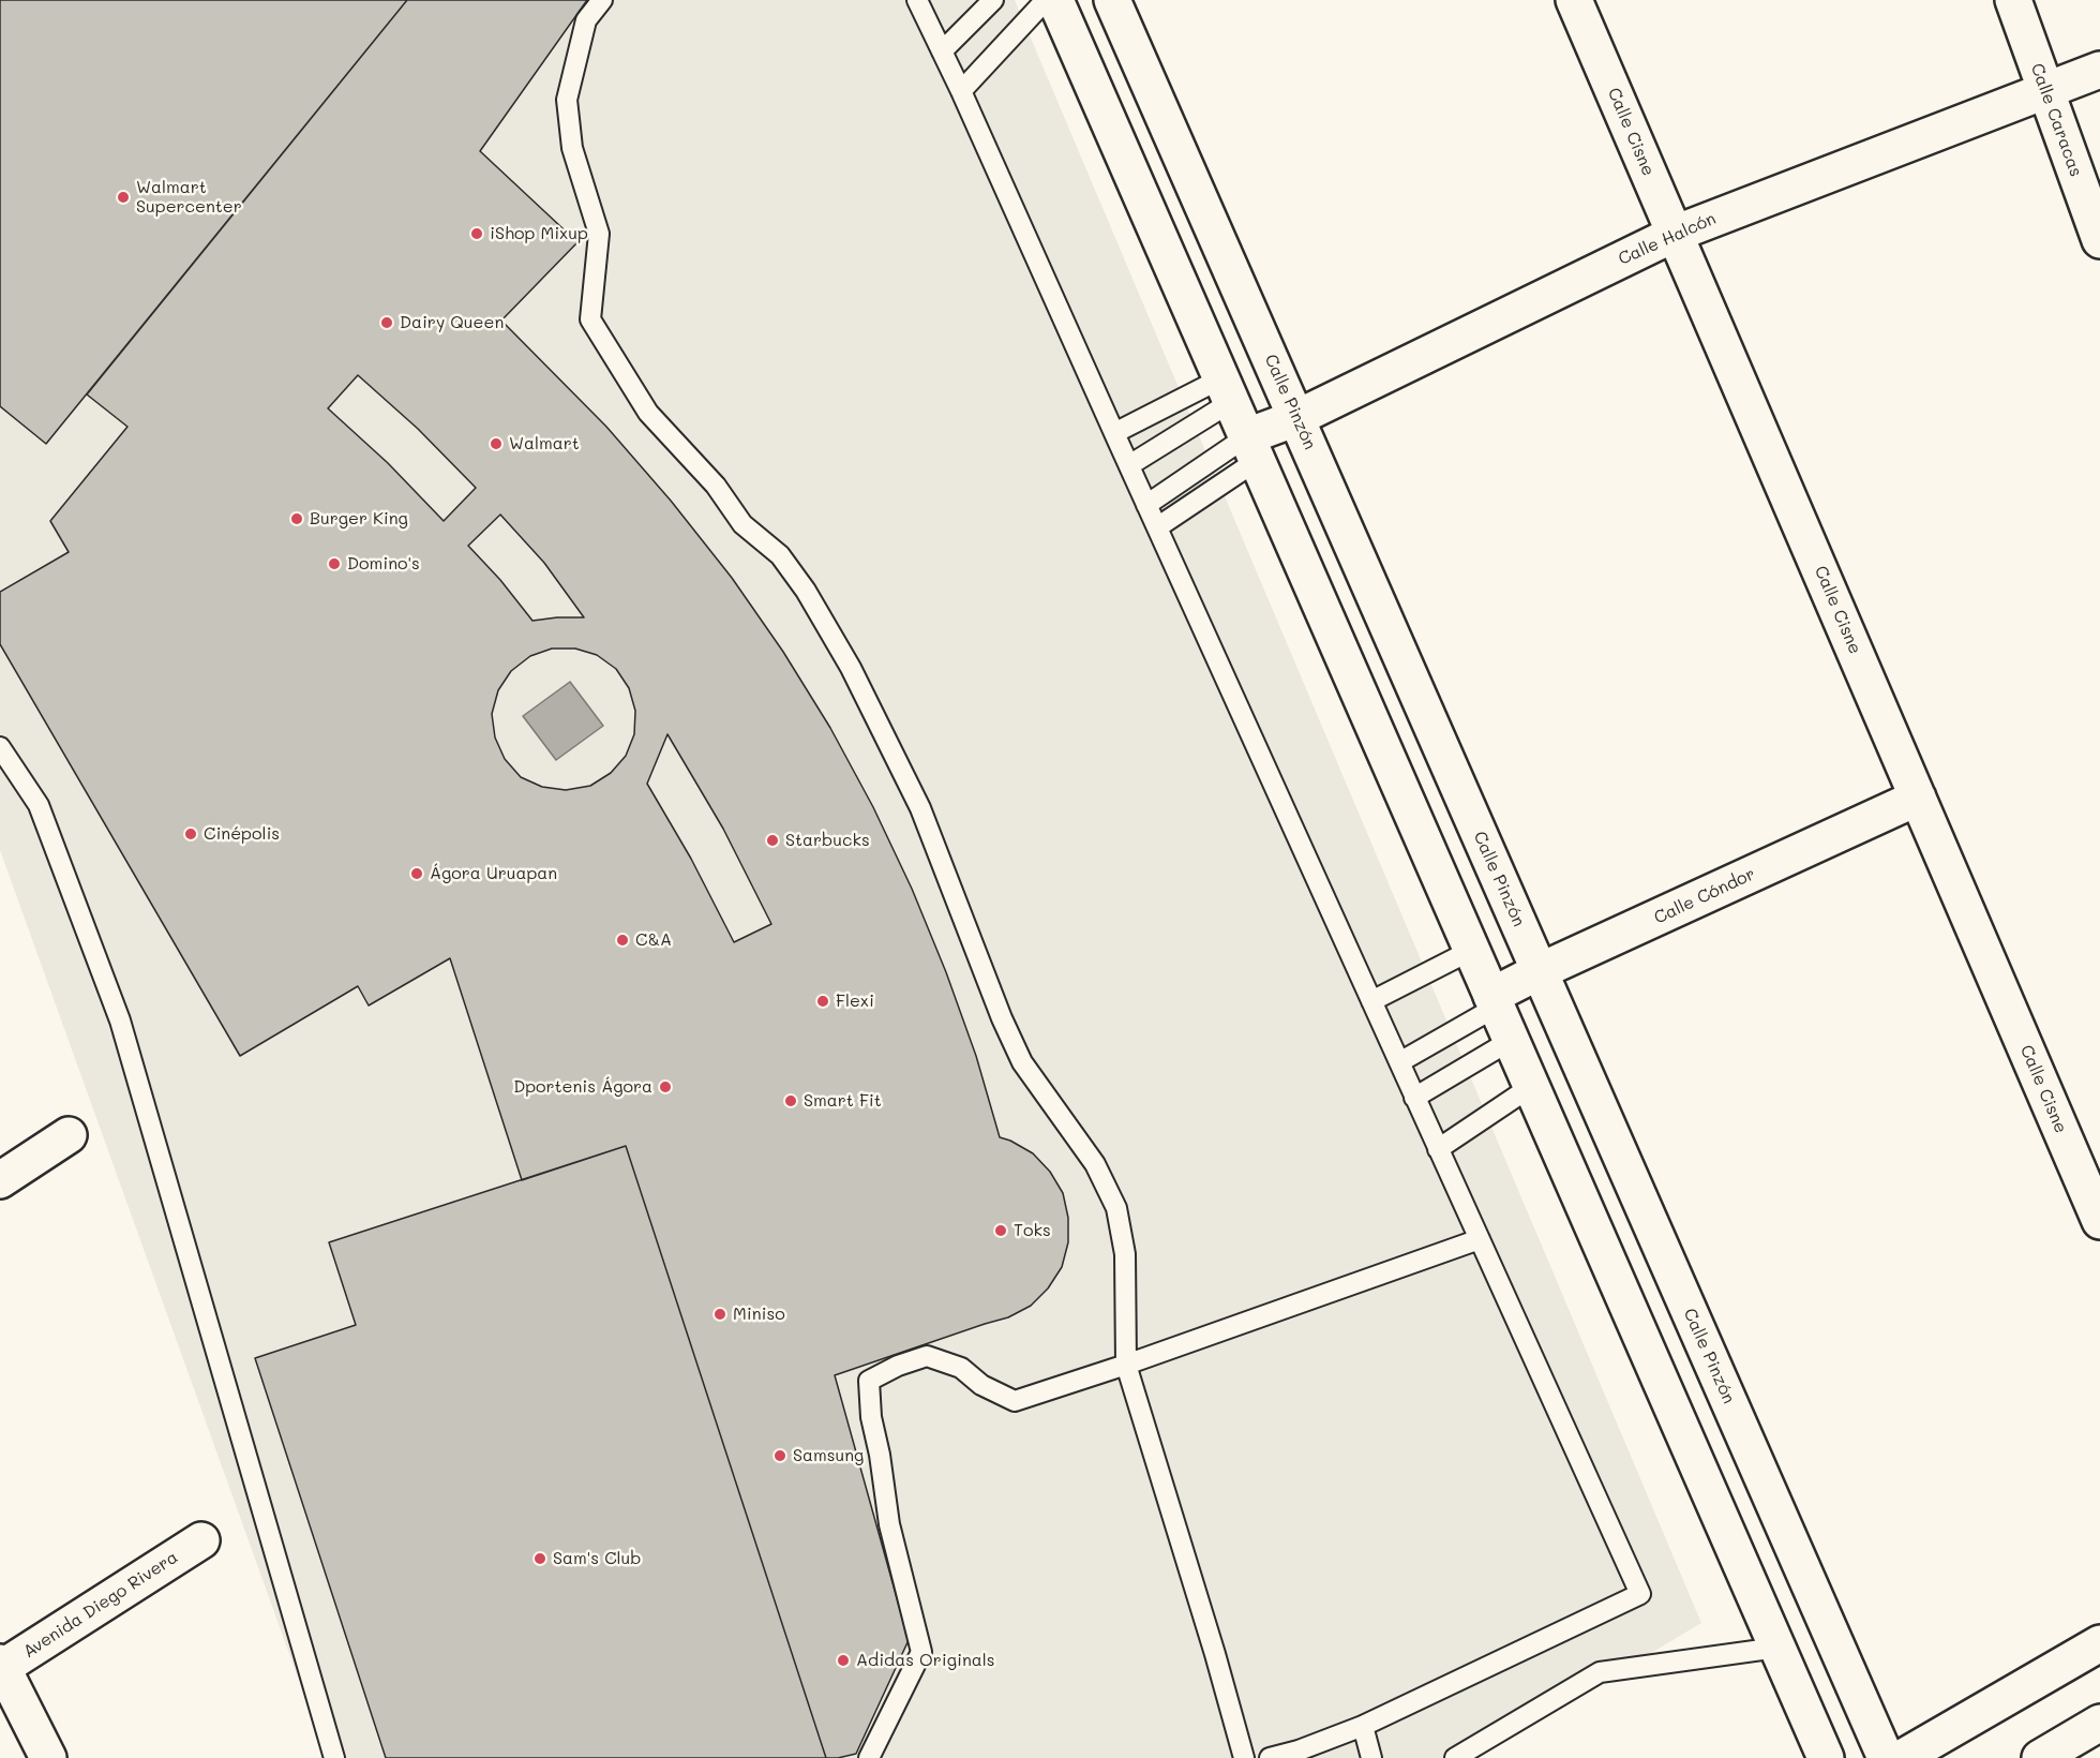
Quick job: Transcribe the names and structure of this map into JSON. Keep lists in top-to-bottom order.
{
  "streets": {
    "main road": [
      "Calle Caracas",
      "Calle Cisne",
      "Calle Halcón",
      "Calle Pinzón",
      "Calle Cóndor",
      "Avenida Diego Rivera"
    ]
  },
  "crossings": [
    ["Calle Caracas", "Calle Halcón"],
    ["Calle Cisne", "Calle Halcón"],
    ["Calle Cisne", "Calle Cóndor"],
    ["Calle Halcón", "Calle Pinzón"],
    ["Calle Pinzón", "Calle Cóndor"]
  ],
  "places": [
    "Walmart Supercenter",
    "iShop Mixup",
    "Dairy Queen",
    "Walmart",
    "Burger King",
    "Domino's",
    "Cinépolis",
    "Starbucks",
    "Ágora Uruapan",
    "C&A",
    "Flexi",
    "Dportenis Ágora",
    "Smart Fit",
    "Toks",
    "Miniso",
    "Samsung",
    "Sam's Club",
    "Adidas Originals"
  ]
}
